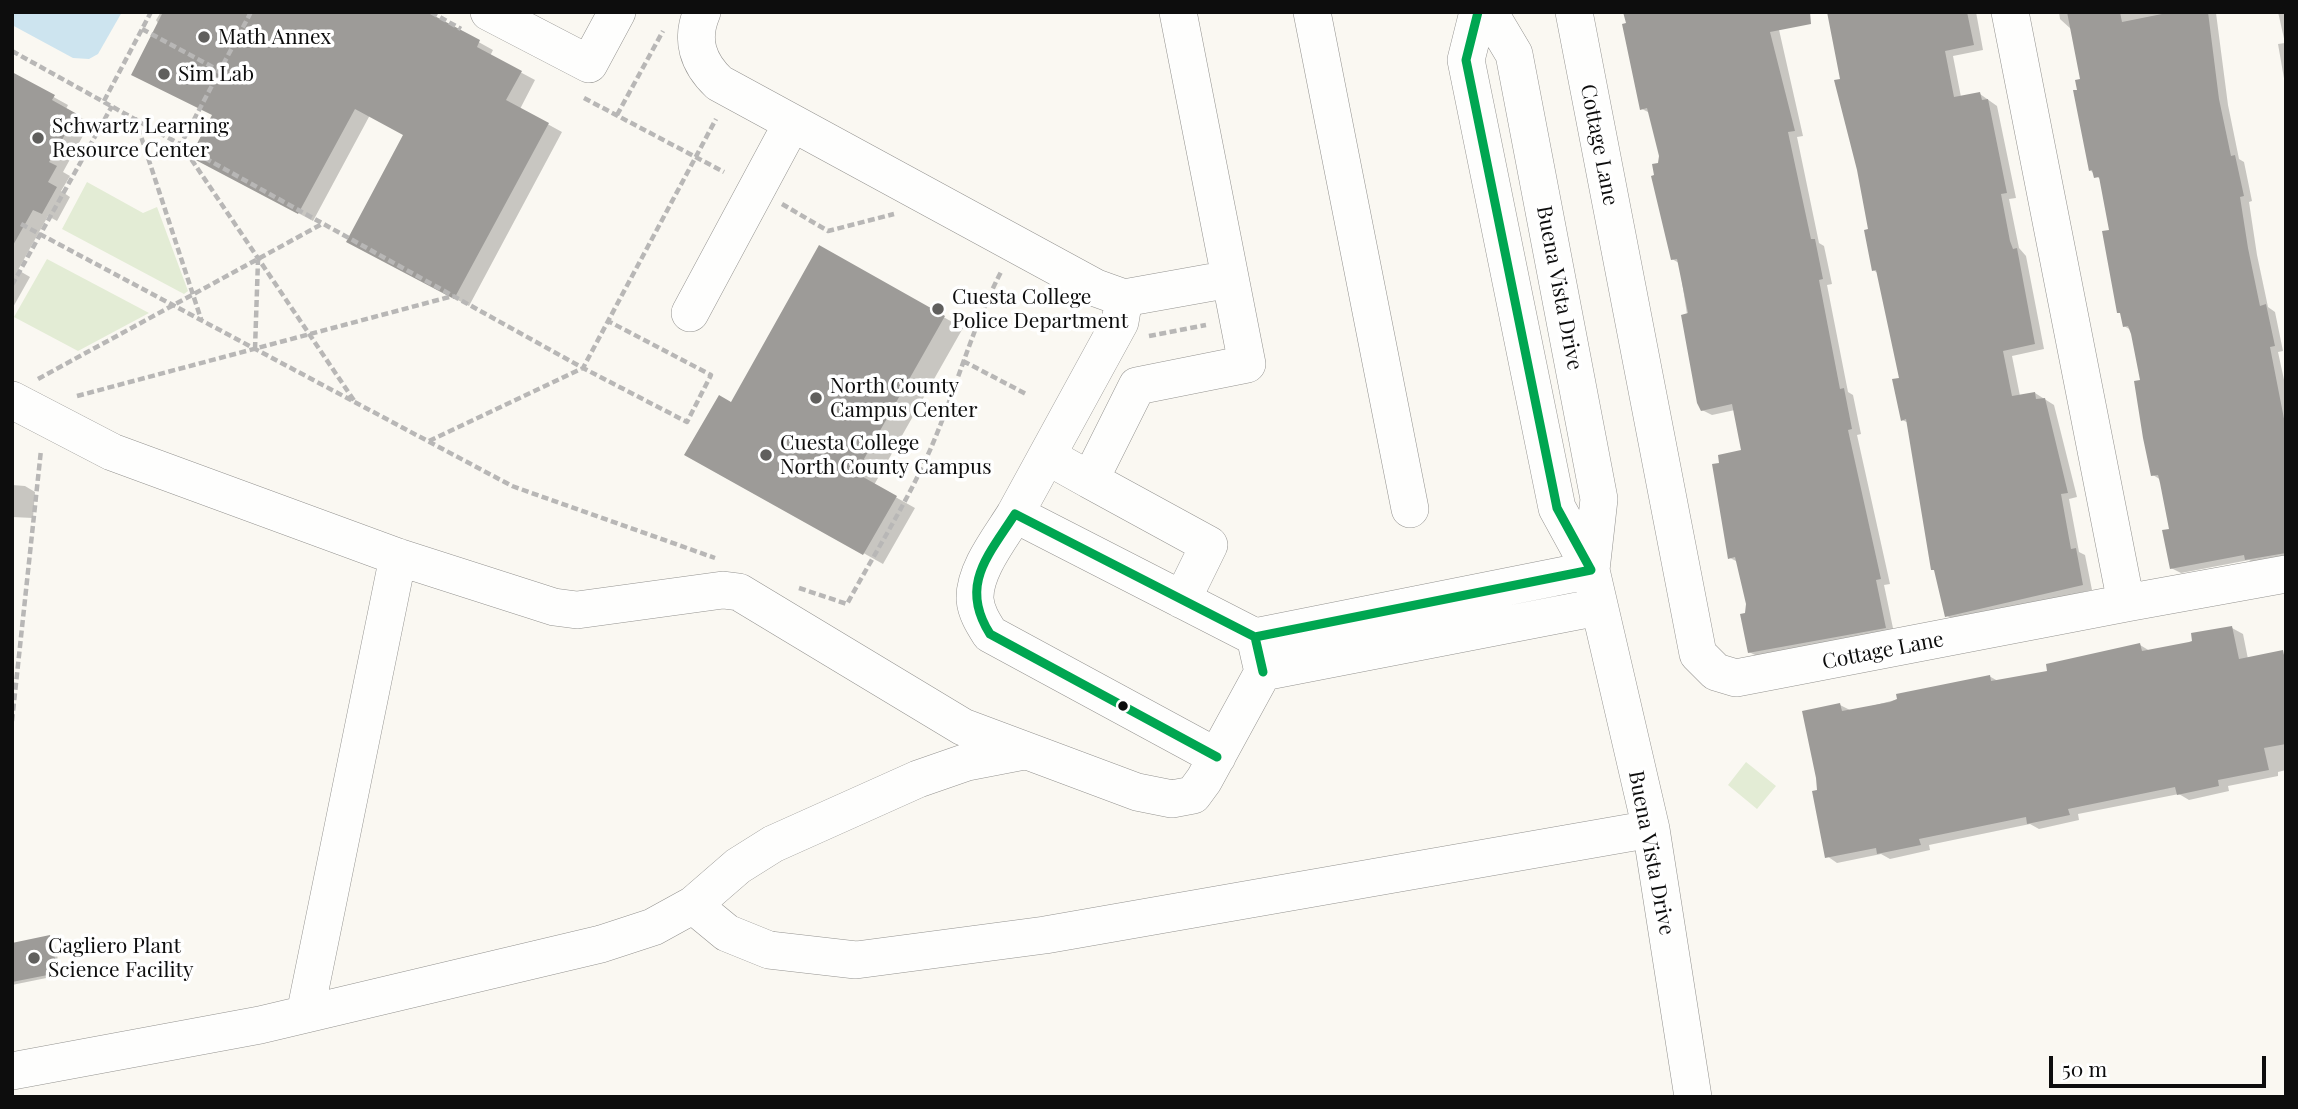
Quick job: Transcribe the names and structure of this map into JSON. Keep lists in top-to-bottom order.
{
  "streets": {
    "street": ["Cottage Lane", "Buena Vista Drive"]
  },
  "places": [
    "Math Annex",
    "Sim Lab",
    "Schwartz Learning Resource Center",
    "Cuesta College Police Department",
    "North County Campus Center",
    "Cuesta College North County Campus",
    "Cagliero Plant Science Facility"
  ],
  "scale_bar": "50 m"
}
